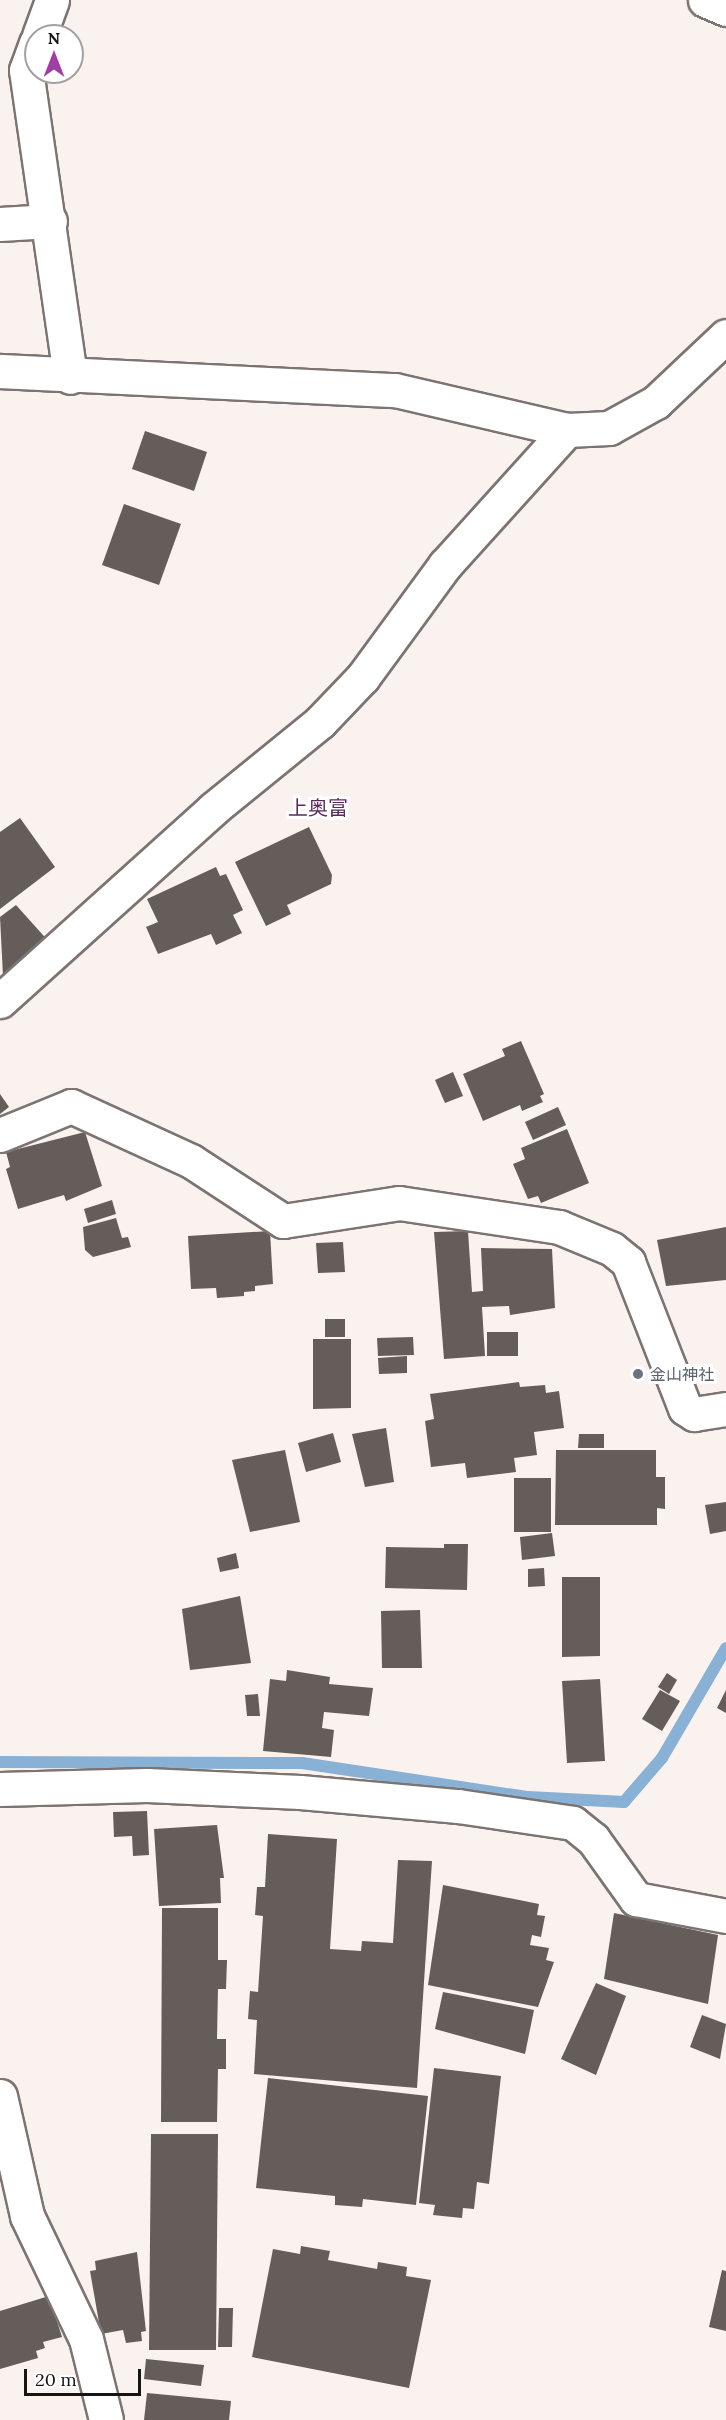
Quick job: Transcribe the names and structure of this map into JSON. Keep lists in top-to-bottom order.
{
  "districts": ["上奥富"],
  "places": ["金山神社"],
  "scale_bar": "20 m",
  "north": "top"
}
